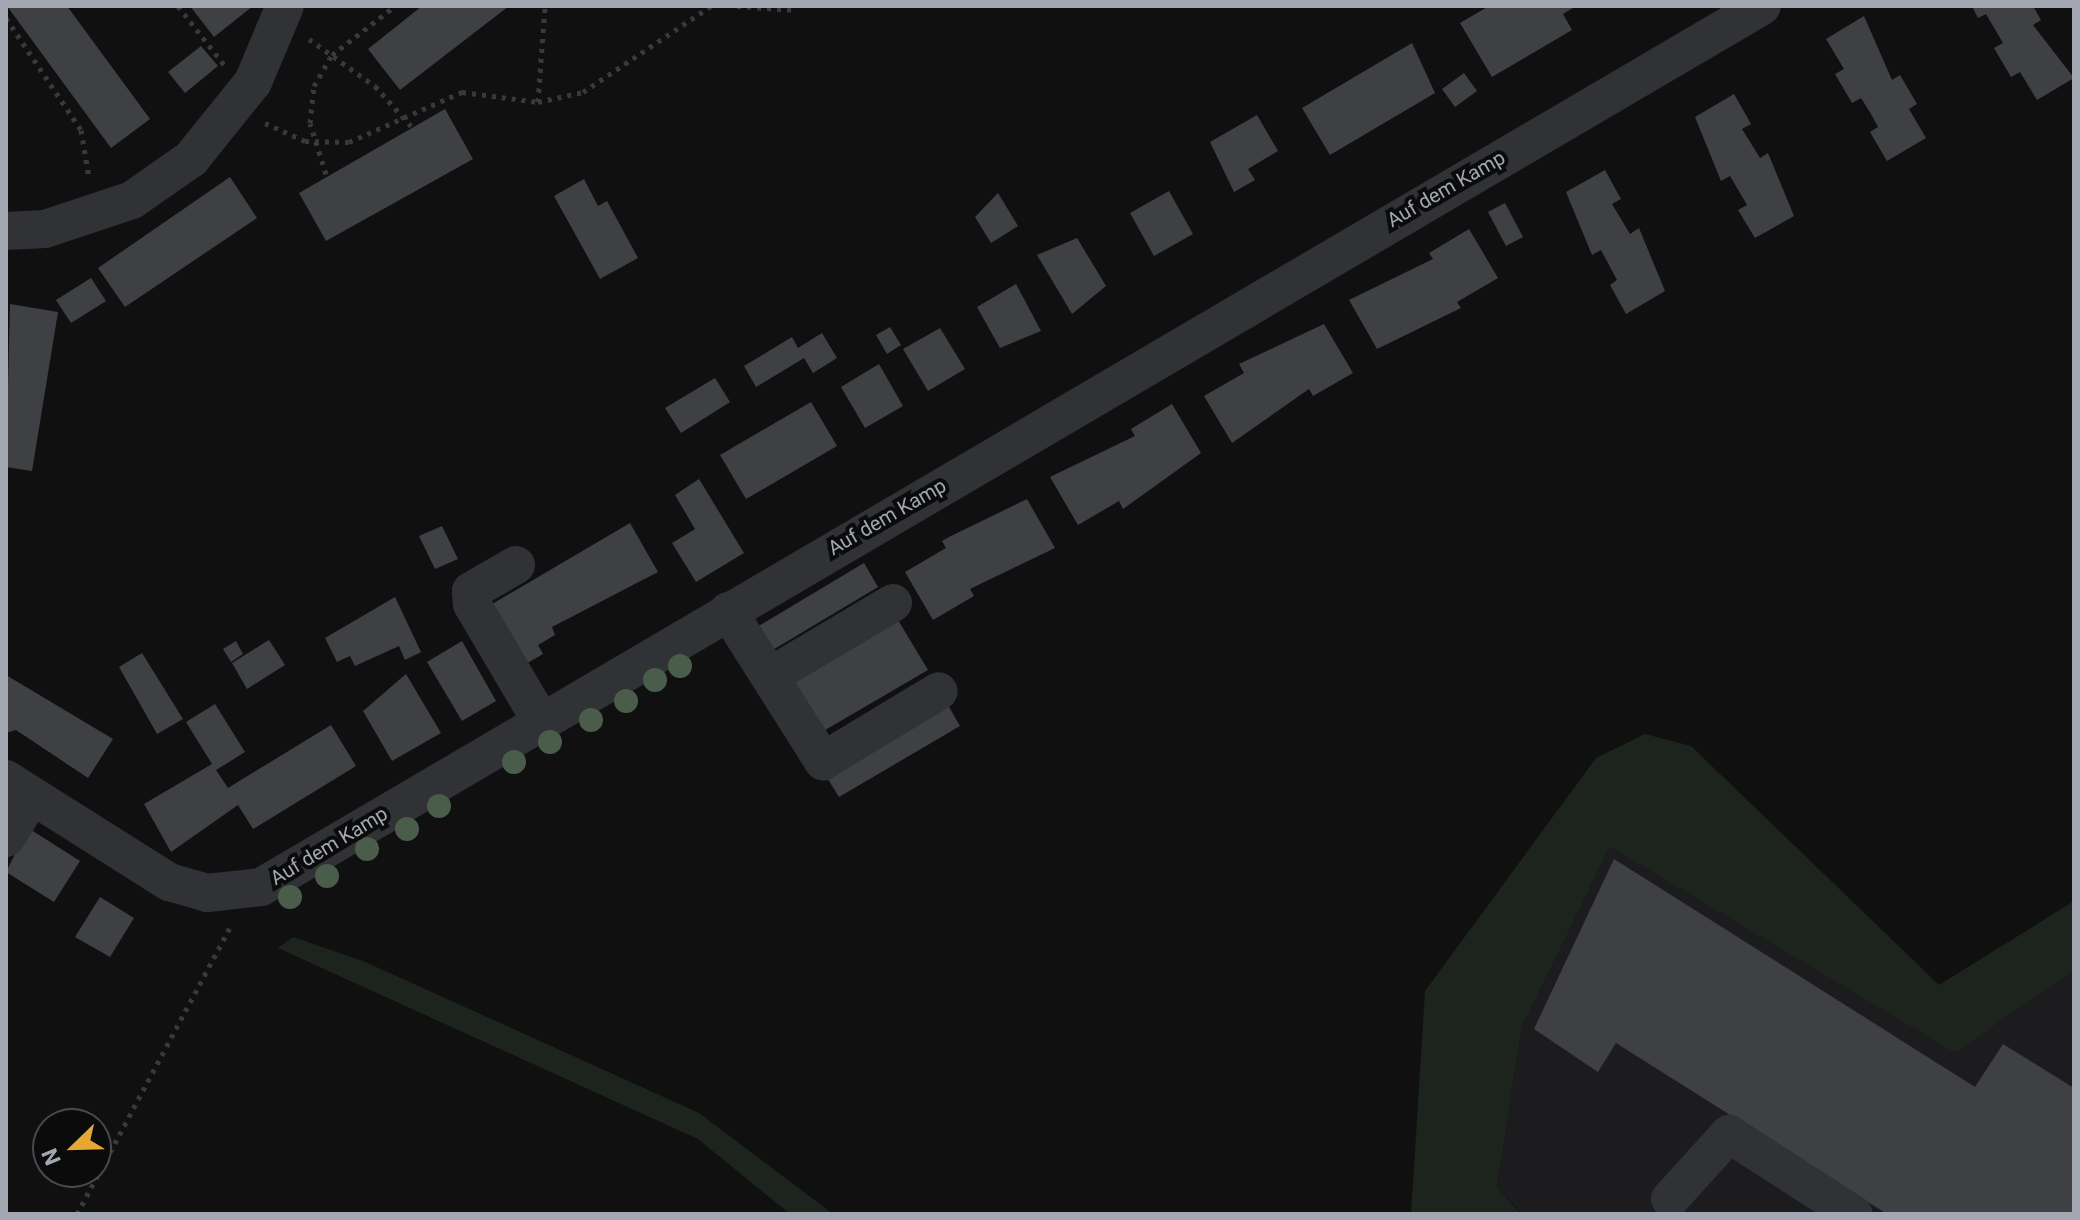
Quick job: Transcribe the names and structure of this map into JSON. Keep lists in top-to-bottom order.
{
  "streets": {
    "street": ["Auf dem Kamp"]
  },
  "north": "bottom left"
}
